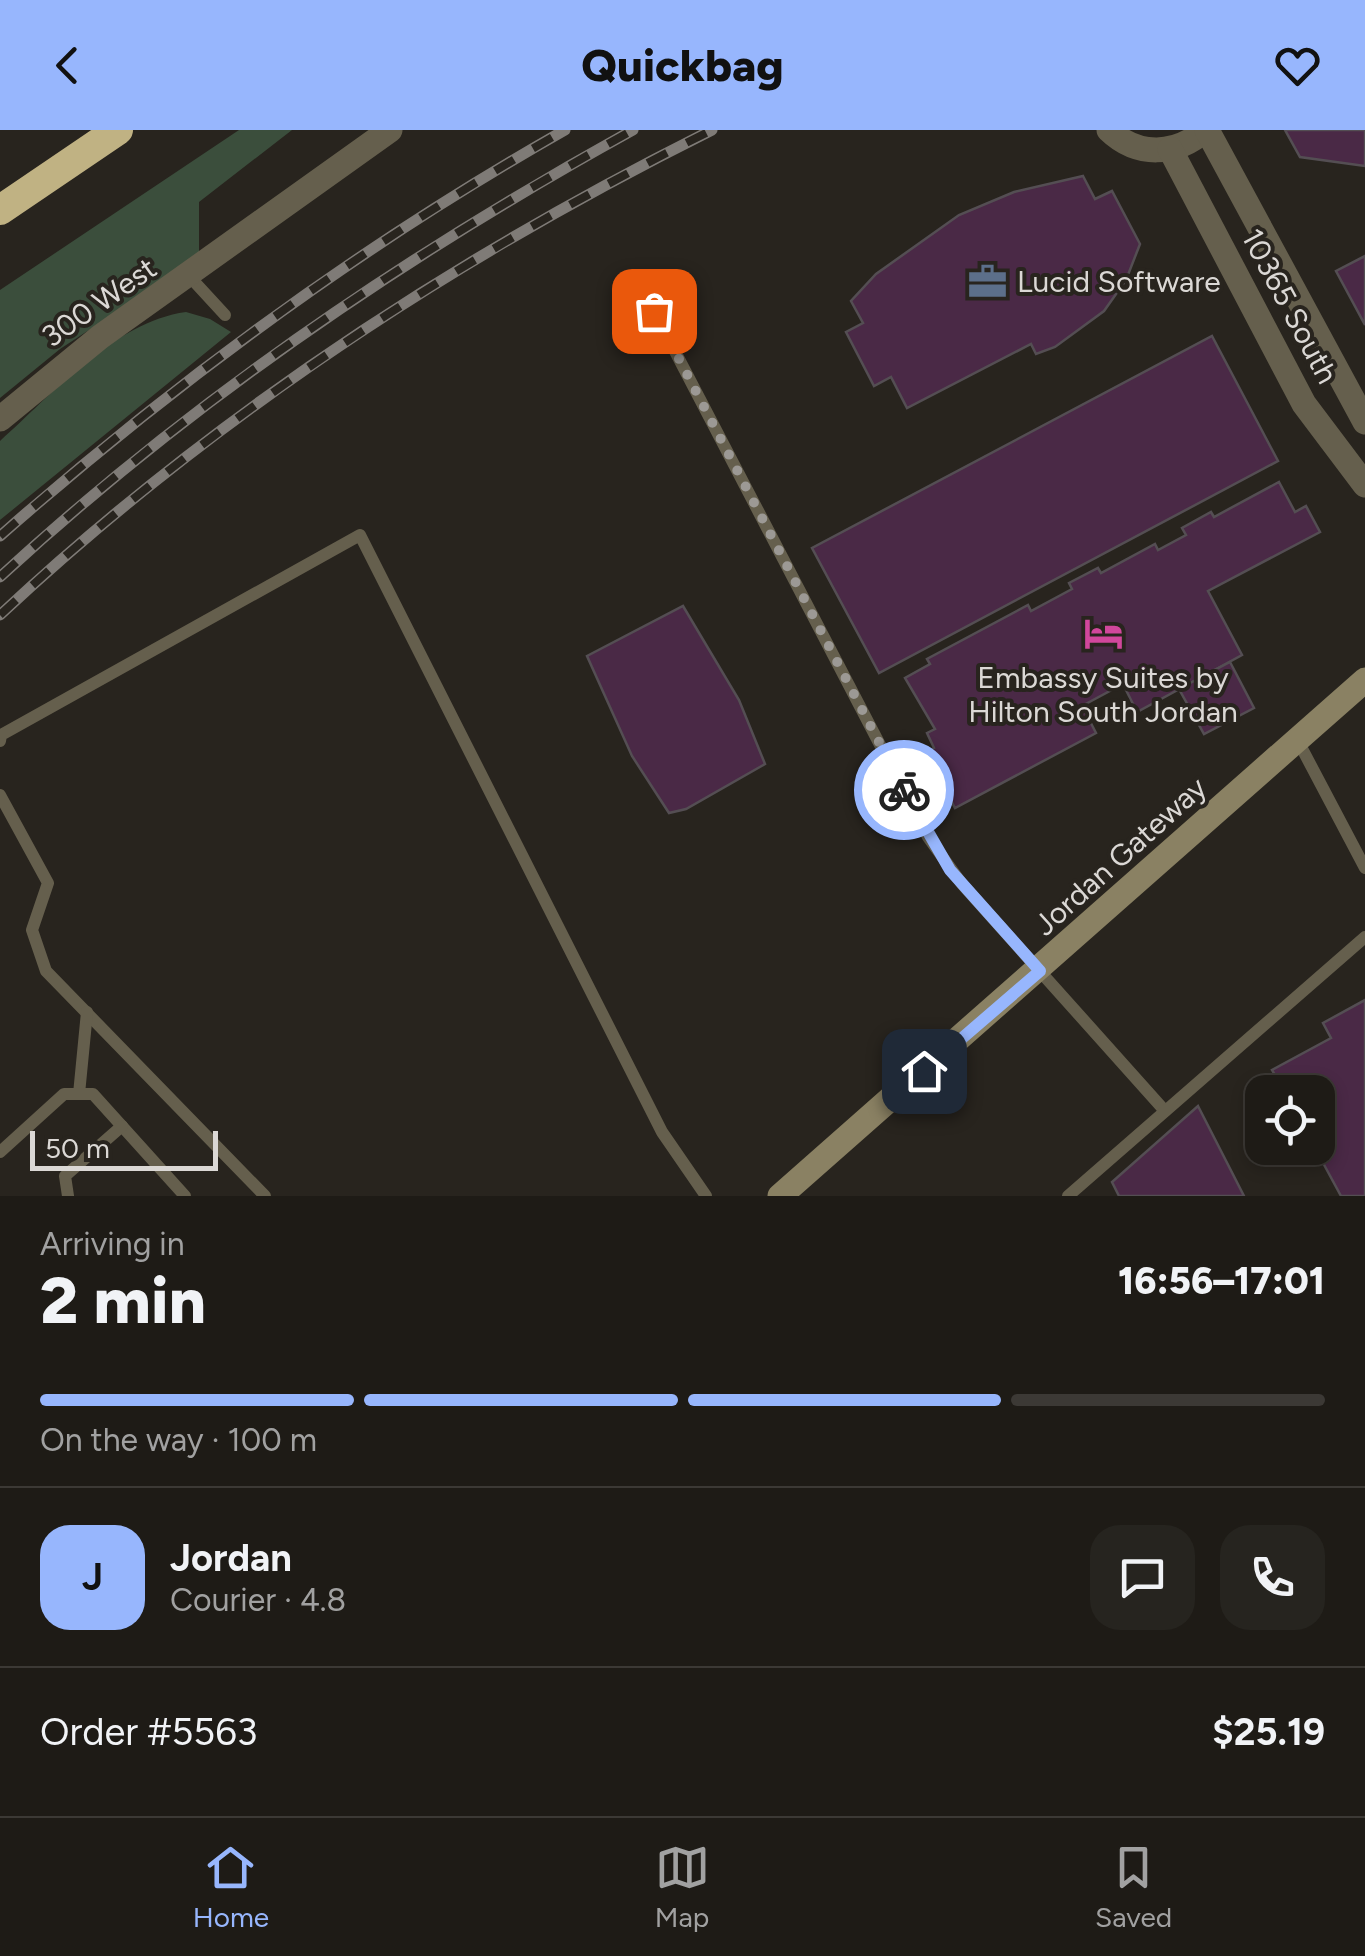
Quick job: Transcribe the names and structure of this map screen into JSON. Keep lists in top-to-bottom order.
{
  "streets": {
    "main road": ["Jordan Gateway"],
    "street": ["300 West", "10365 South"]
  },
  "places": {
    "office": ["Lucid Software"],
    "hotel": ["Embassy Suites by Hilton South Jordan"]
  },
  "scale_bar": "50 m",
  "page": {
    "header": "Quickbag",
    "scale": "50 m",
    "heading": ["2 min", "Arriving in", "16:56–17:01"],
    "panel": [
      "Jordan",
      "Courier · 4.8",
      "Order #5563",
      "$25.19"
    ],
    "bar": "On the way · 100 m",
    "round": "J",
    "tabs": ["Home", "Map", "Saved"]
  }
}
